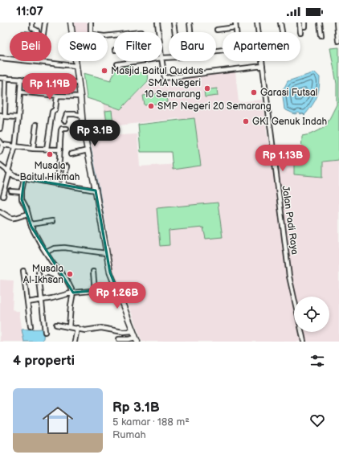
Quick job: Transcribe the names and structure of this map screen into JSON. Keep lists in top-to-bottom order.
{
  "streets": {
    "street": ["Jalan Padi Raya"]
  },
  "places": [
    "Masjid Baitul Quddus",
    "SMA Negeri 10 Semarang",
    "Garasi Futsal",
    "SMP Negeri 20 Semarang",
    "GKI Genuk Indah",
    "Musala Baitul Hikmah",
    "Musala Al-Ikhsan"
  ],
  "page": {
    "status": "11:07",
    "chip": [
      "Beli",
      "Sewa",
      "Filter",
      "Baru",
      "Apartemen"
    ],
    "price": [
      "Rp 1.19B",
      "Rp 3.1B",
      "Rp 1.13B",
      "Rp 1.26B"
    ],
    "heading": "4 properti",
    "list": [
      {
        "name": "Rp 3.1B",
        "note": "5 kamar · 188 m² · Rumah"
      }
    ]
  }
}
